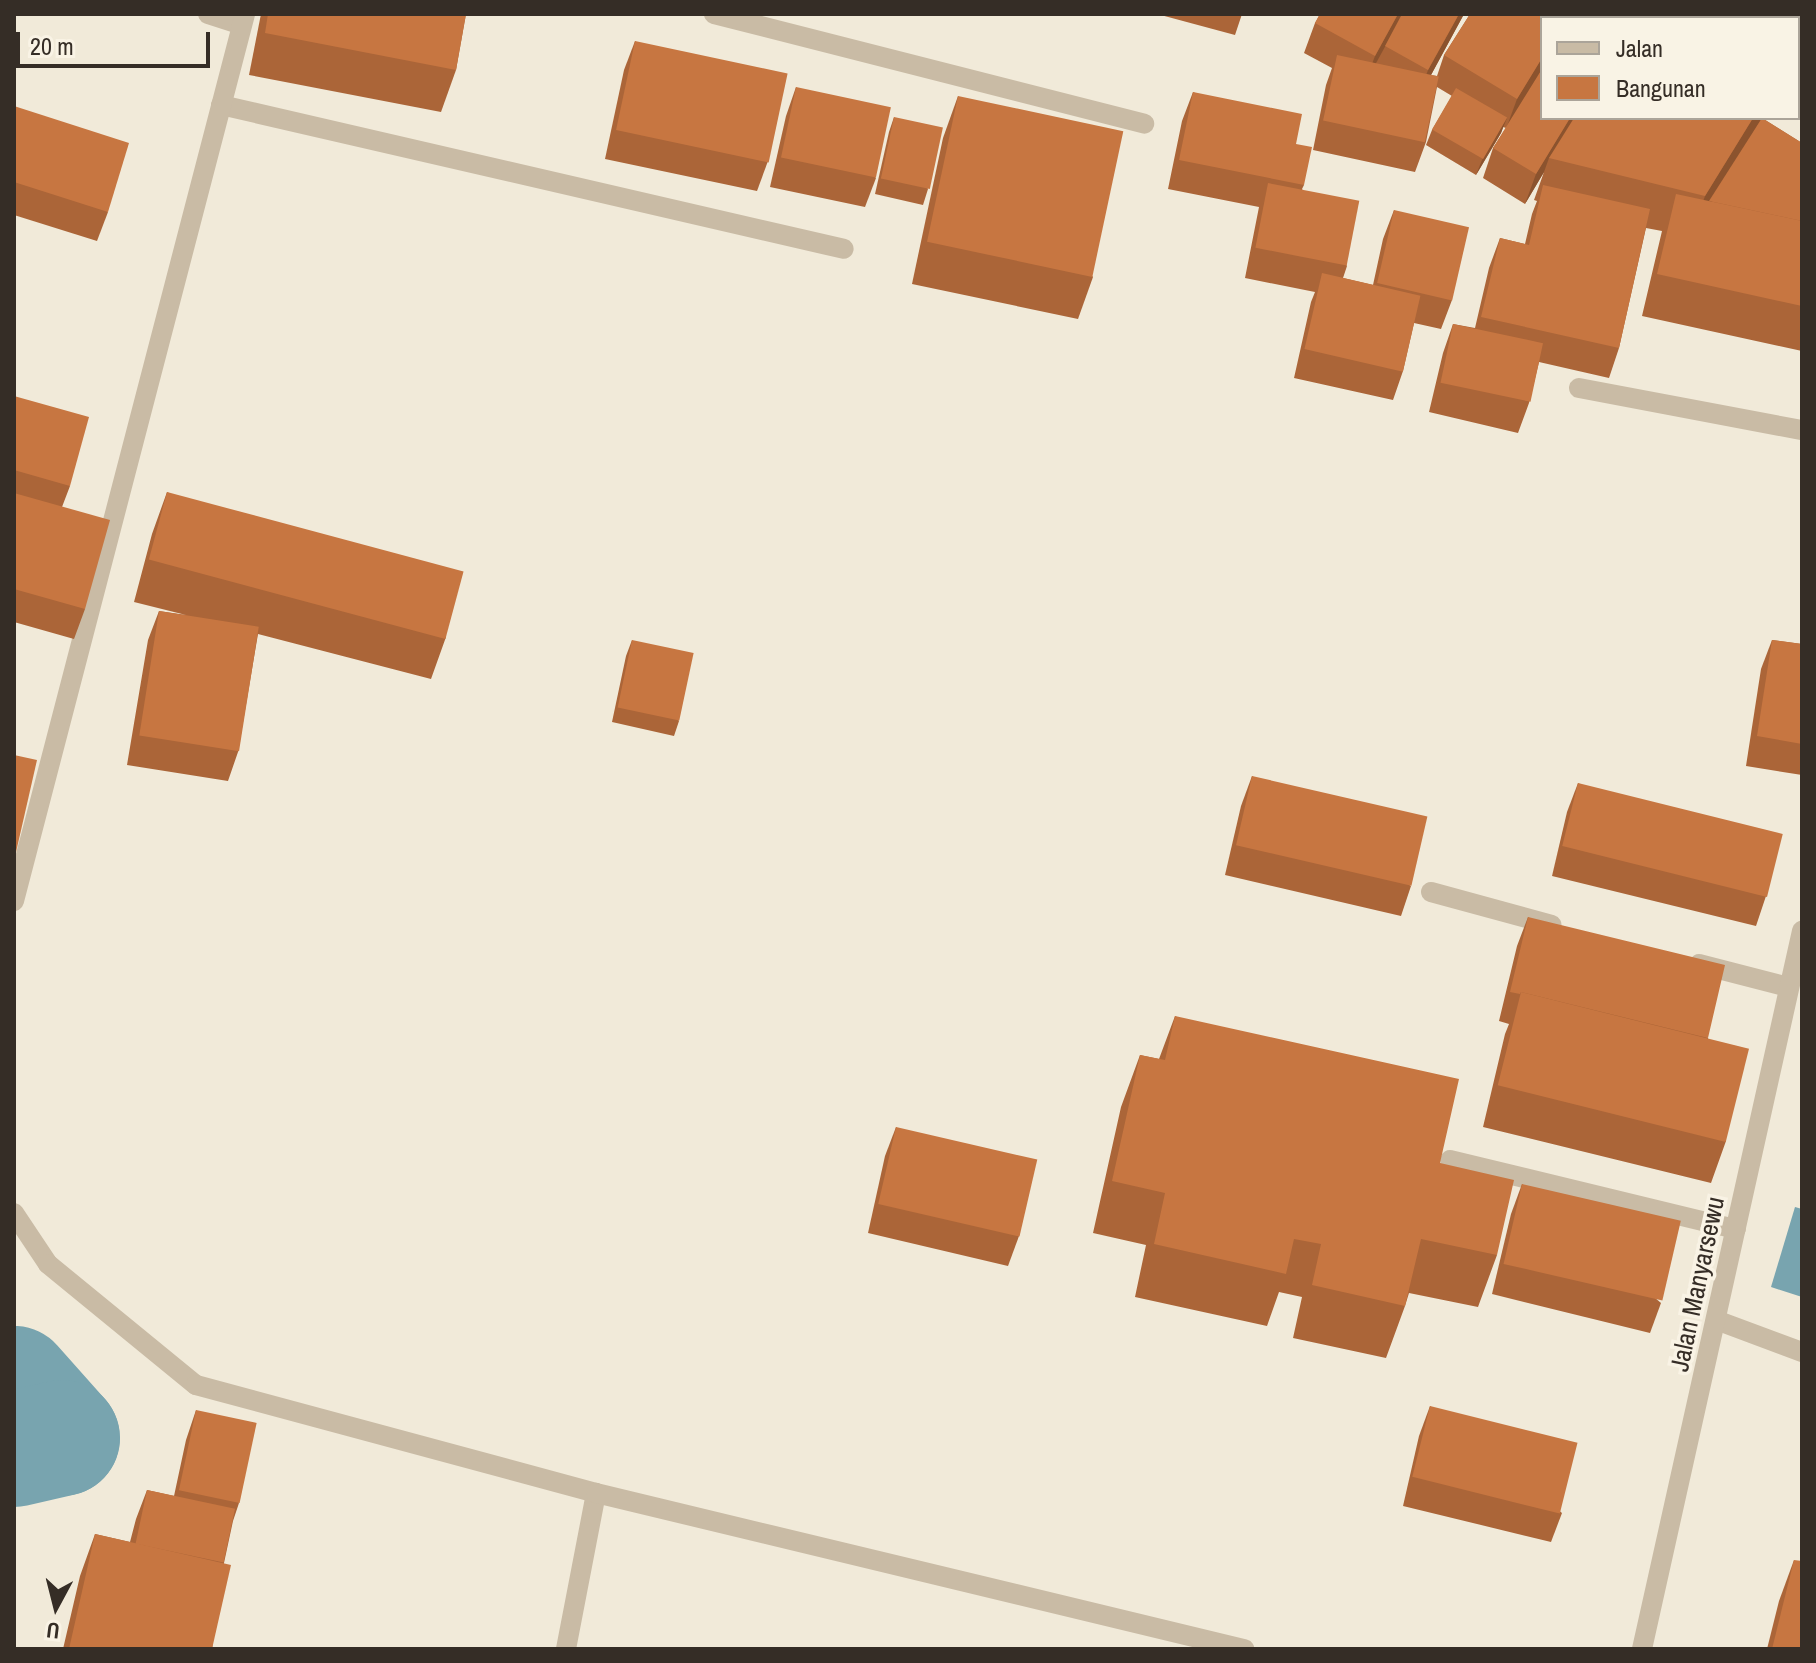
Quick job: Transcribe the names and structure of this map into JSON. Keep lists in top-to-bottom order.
{
  "streets": {
    "street": ["Jalan Manyarsewu"]
  },
  "legend": ["Jalan", "Bangunan"],
  "scale_bar": "20 m",
  "north": "bottom"
}
